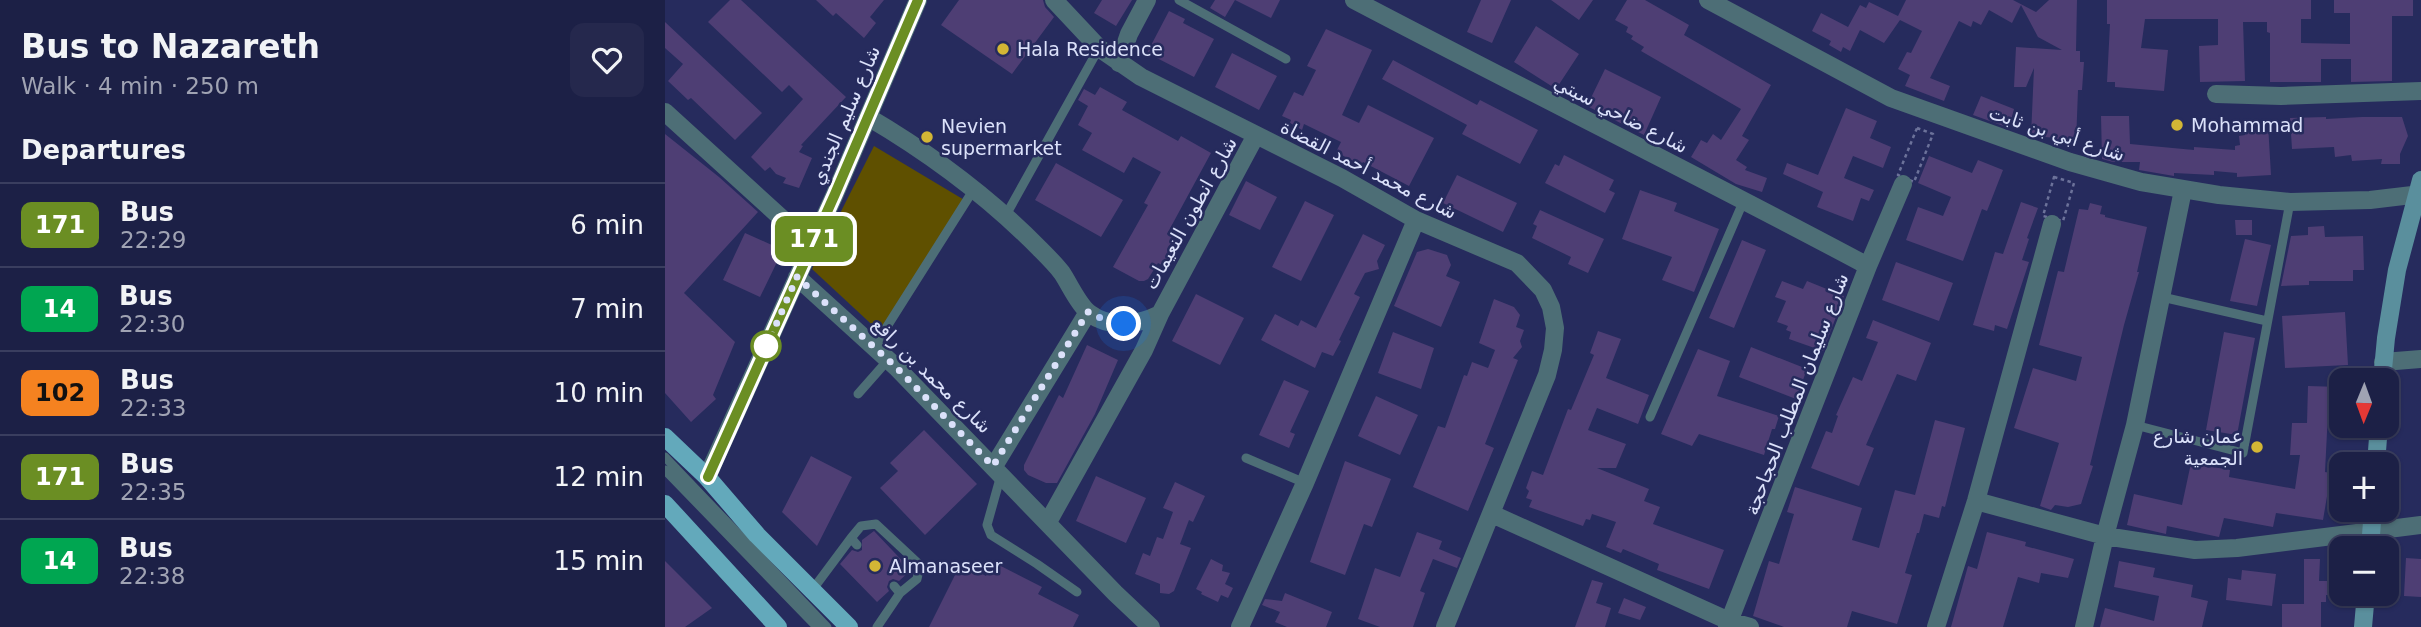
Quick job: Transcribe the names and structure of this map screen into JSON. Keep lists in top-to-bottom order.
{
  "streets": {
    "street": [
      "شارع ضاحي سبتي",
      "شارع سليم الجندي",
      "شارع أبي بن ثابت",
      "شارع محمد أحمد القضاة",
      "شارع انطون النعيمات",
      "شارع محمد بن رافع",
      "شارع سليمان المطلب الحجاحجة"
    ]
  },
  "crossings": [
    ["شارع ضاحي سبتي", "شارع سليمان المطلب الحجاحجة"],
    ["شارع سليم الجندي", "شارع محمد بن رافع"],
    ["شارع محمد أحمد القضاة", "شارع انطون النعيمات"]
  ],
  "places": [
    "Hala Residence",
    "Mohammad",
    "Nevien supermarket",
    "عمان شارع الجمعية",
    "Almanaseer"
  ],
  "lines": ["bus line 171"],
  "north": "bottom",
  "page": {
    "heading": [
      ["Bus to Nazareth", "Walk · 4 min · 250 m"],
      "Departures"
    ],
    "on_map": "171",
    "list": [
      {
        "mark": "171",
        "name": "Bus",
        "note": "22:29",
        "value": "6 min"
      },
      {
        "mark": "14",
        "name": "Bus",
        "note": "22:30",
        "value": "7 min"
      },
      {
        "mark": "102",
        "name": "Bus",
        "note": "22:33",
        "value": "10 min"
      },
      {
        "mark": "171",
        "name": "Bus",
        "note": "22:35",
        "value": "12 min"
      },
      {
        "mark": "14",
        "name": "Bus",
        "note": "22:38",
        "value": "15 min"
      }
    ],
    "map_buttons": ["+", "−"]
  }
}
